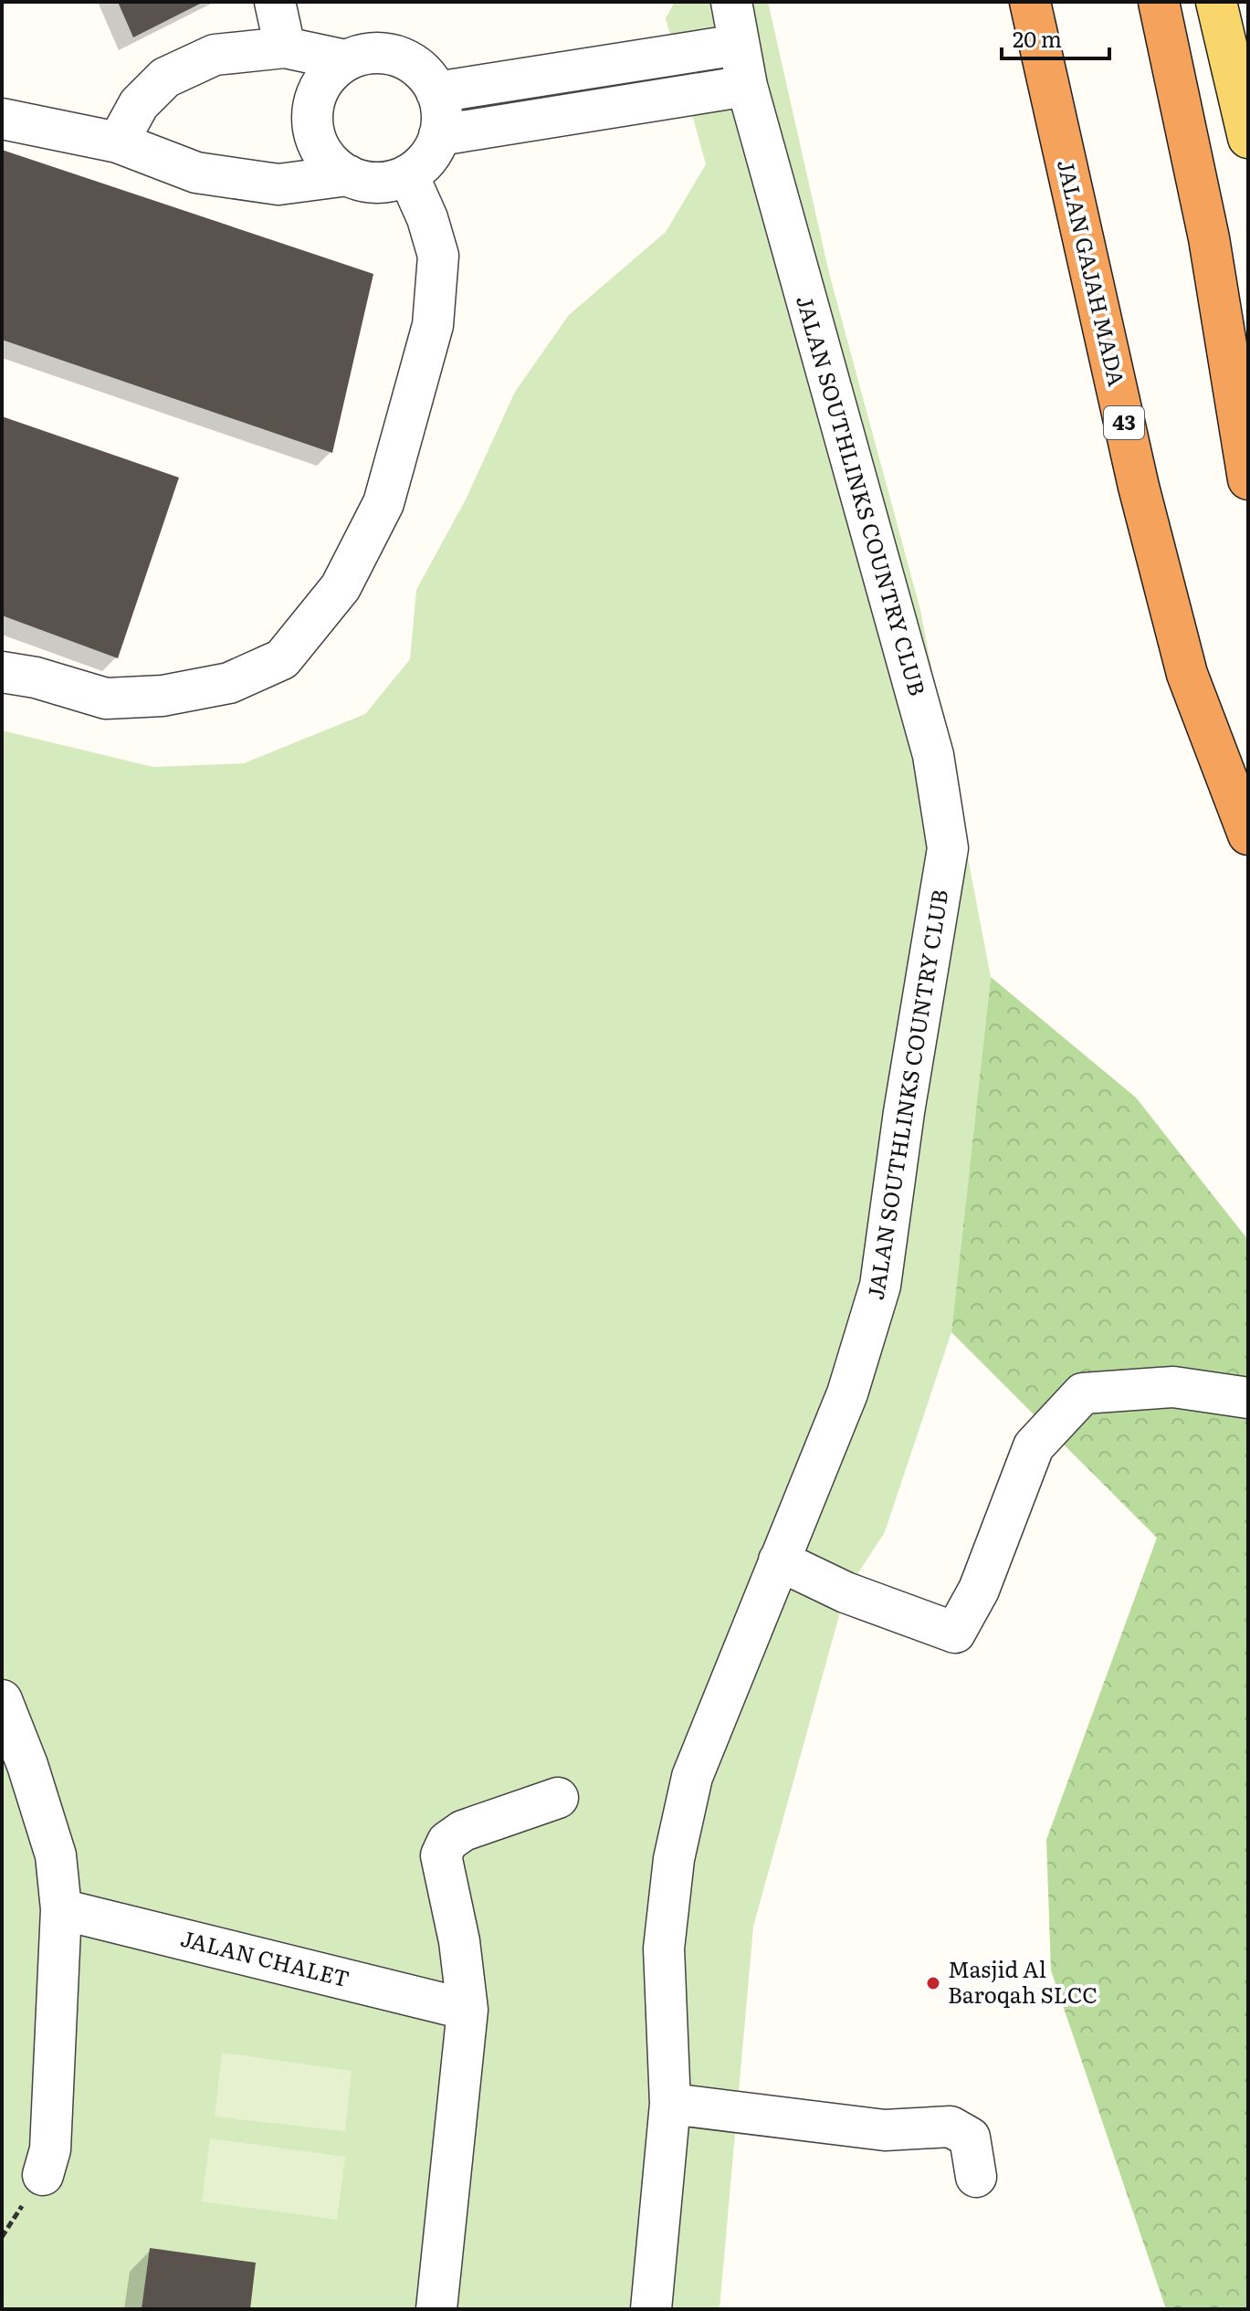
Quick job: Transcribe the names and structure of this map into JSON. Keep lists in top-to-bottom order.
{
  "streets": {
    "highway": ["JALAN GAJAH MADA", "43"],
    "street": ["JALAN SOUTHLINKS COUNTRY CLUB", "JALAN CHALET"]
  },
  "places": ["Masjid Al Baroqah SLCC"],
  "scale_bar": "20 m"
}
